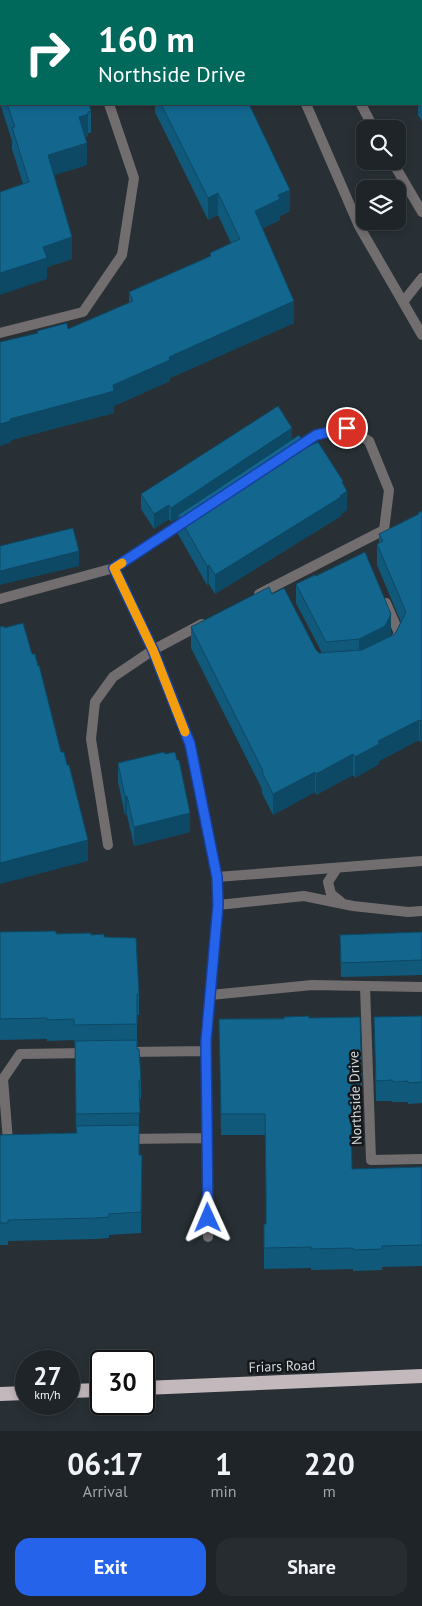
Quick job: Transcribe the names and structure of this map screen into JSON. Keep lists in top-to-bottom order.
{
  "streets": {
    "highway": ["Friars Road"],
    "street": ["Northside Drive"]
  },
  "page": {
    "turn": ["160 m", "Northside Drive"],
    "speed": "27 km/h",
    "limit": "30",
    "eta": [
      "06:17",
      "Arrival",
      "1",
      "min",
      "220",
      "m"
    ],
    "buttons": ["Exit", "Share"]
  }
}
